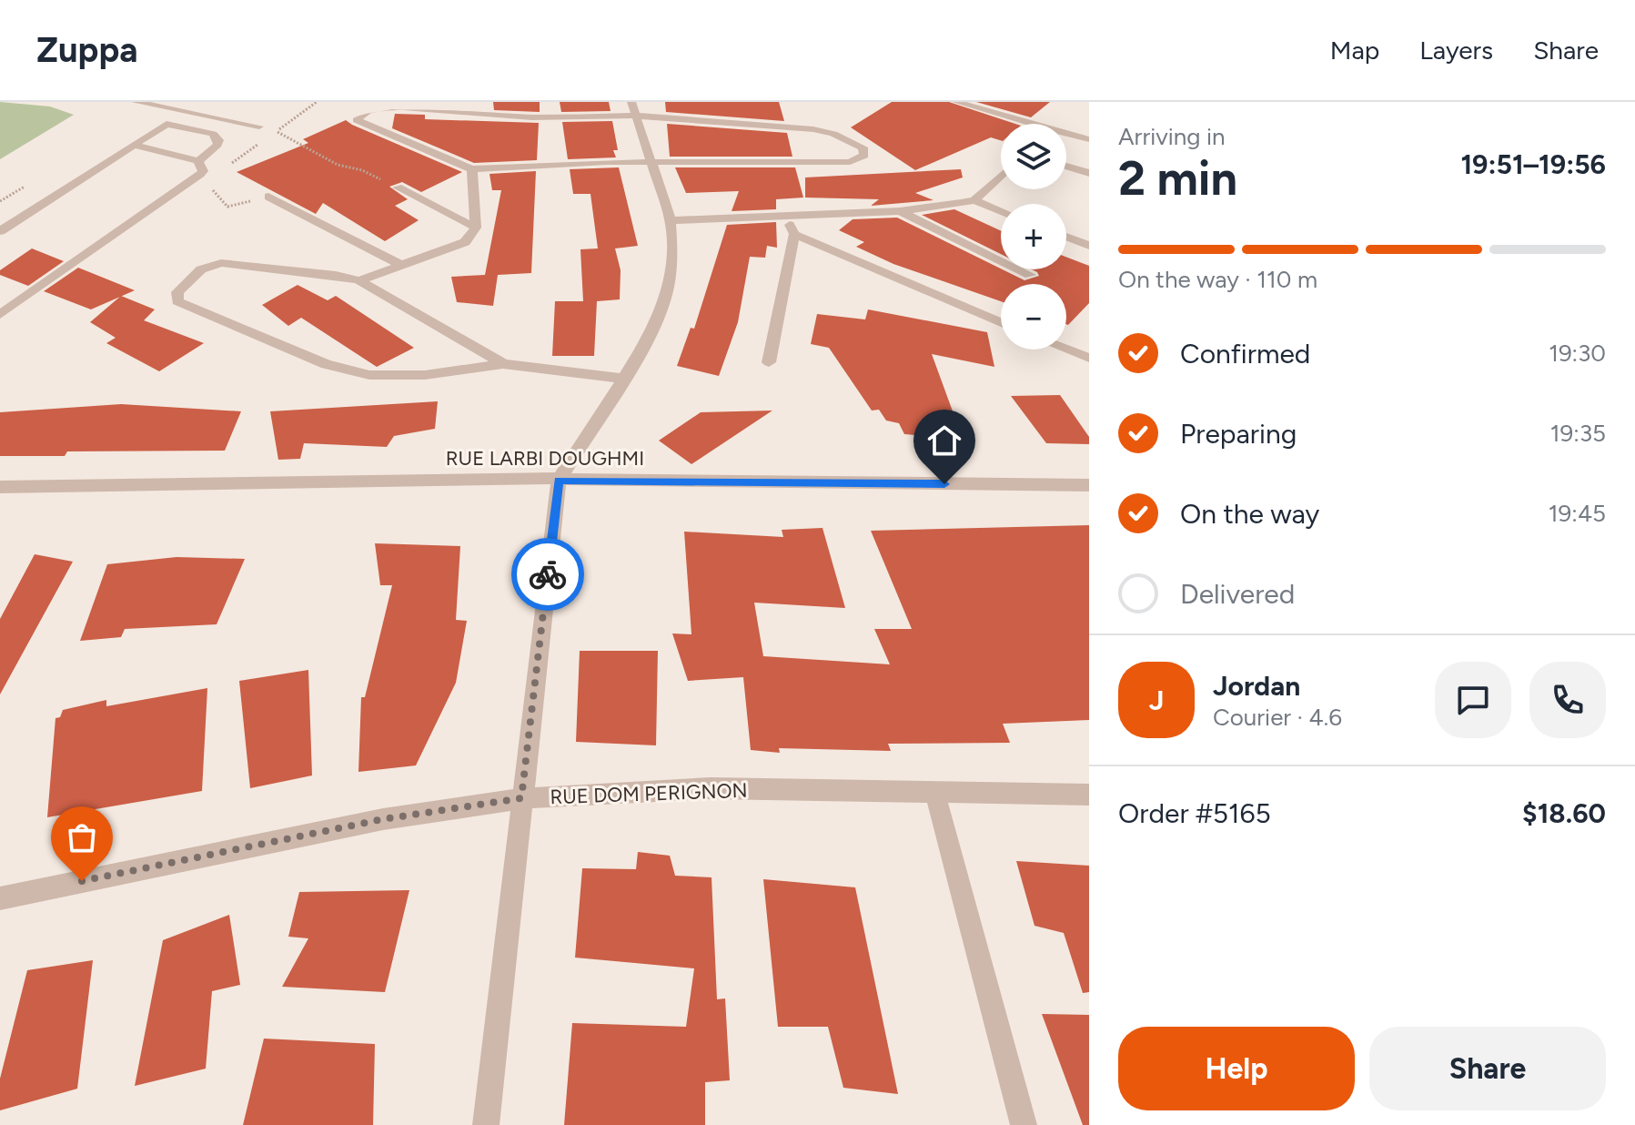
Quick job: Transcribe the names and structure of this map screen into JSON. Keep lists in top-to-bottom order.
{
  "streets": {
    "street": ["RUE LARBI DOUGHMI", "RUE DOM PERIGNON"]
  },
  "page": {
    "header": "Zuppa",
    "nav": ["Map", "Layers", "Share"],
    "heading": ["2 min", "Arriving in", "19:51–19:56"],
    "panel": [
      "Jordan",
      "Courier · 4.6",
      "Order #5165",
      "$18.60"
    ],
    "map_buttons": ["+", "−"],
    "bar": "On the way · 110 m",
    "list": [
      ["Confirmed", "19:30"],
      ["Preparing", "19:35"],
      ["On the way", "19:45"],
      "Delivered"
    ],
    "round": "J",
    "buttons": ["Help", "Share"]
  }
}
